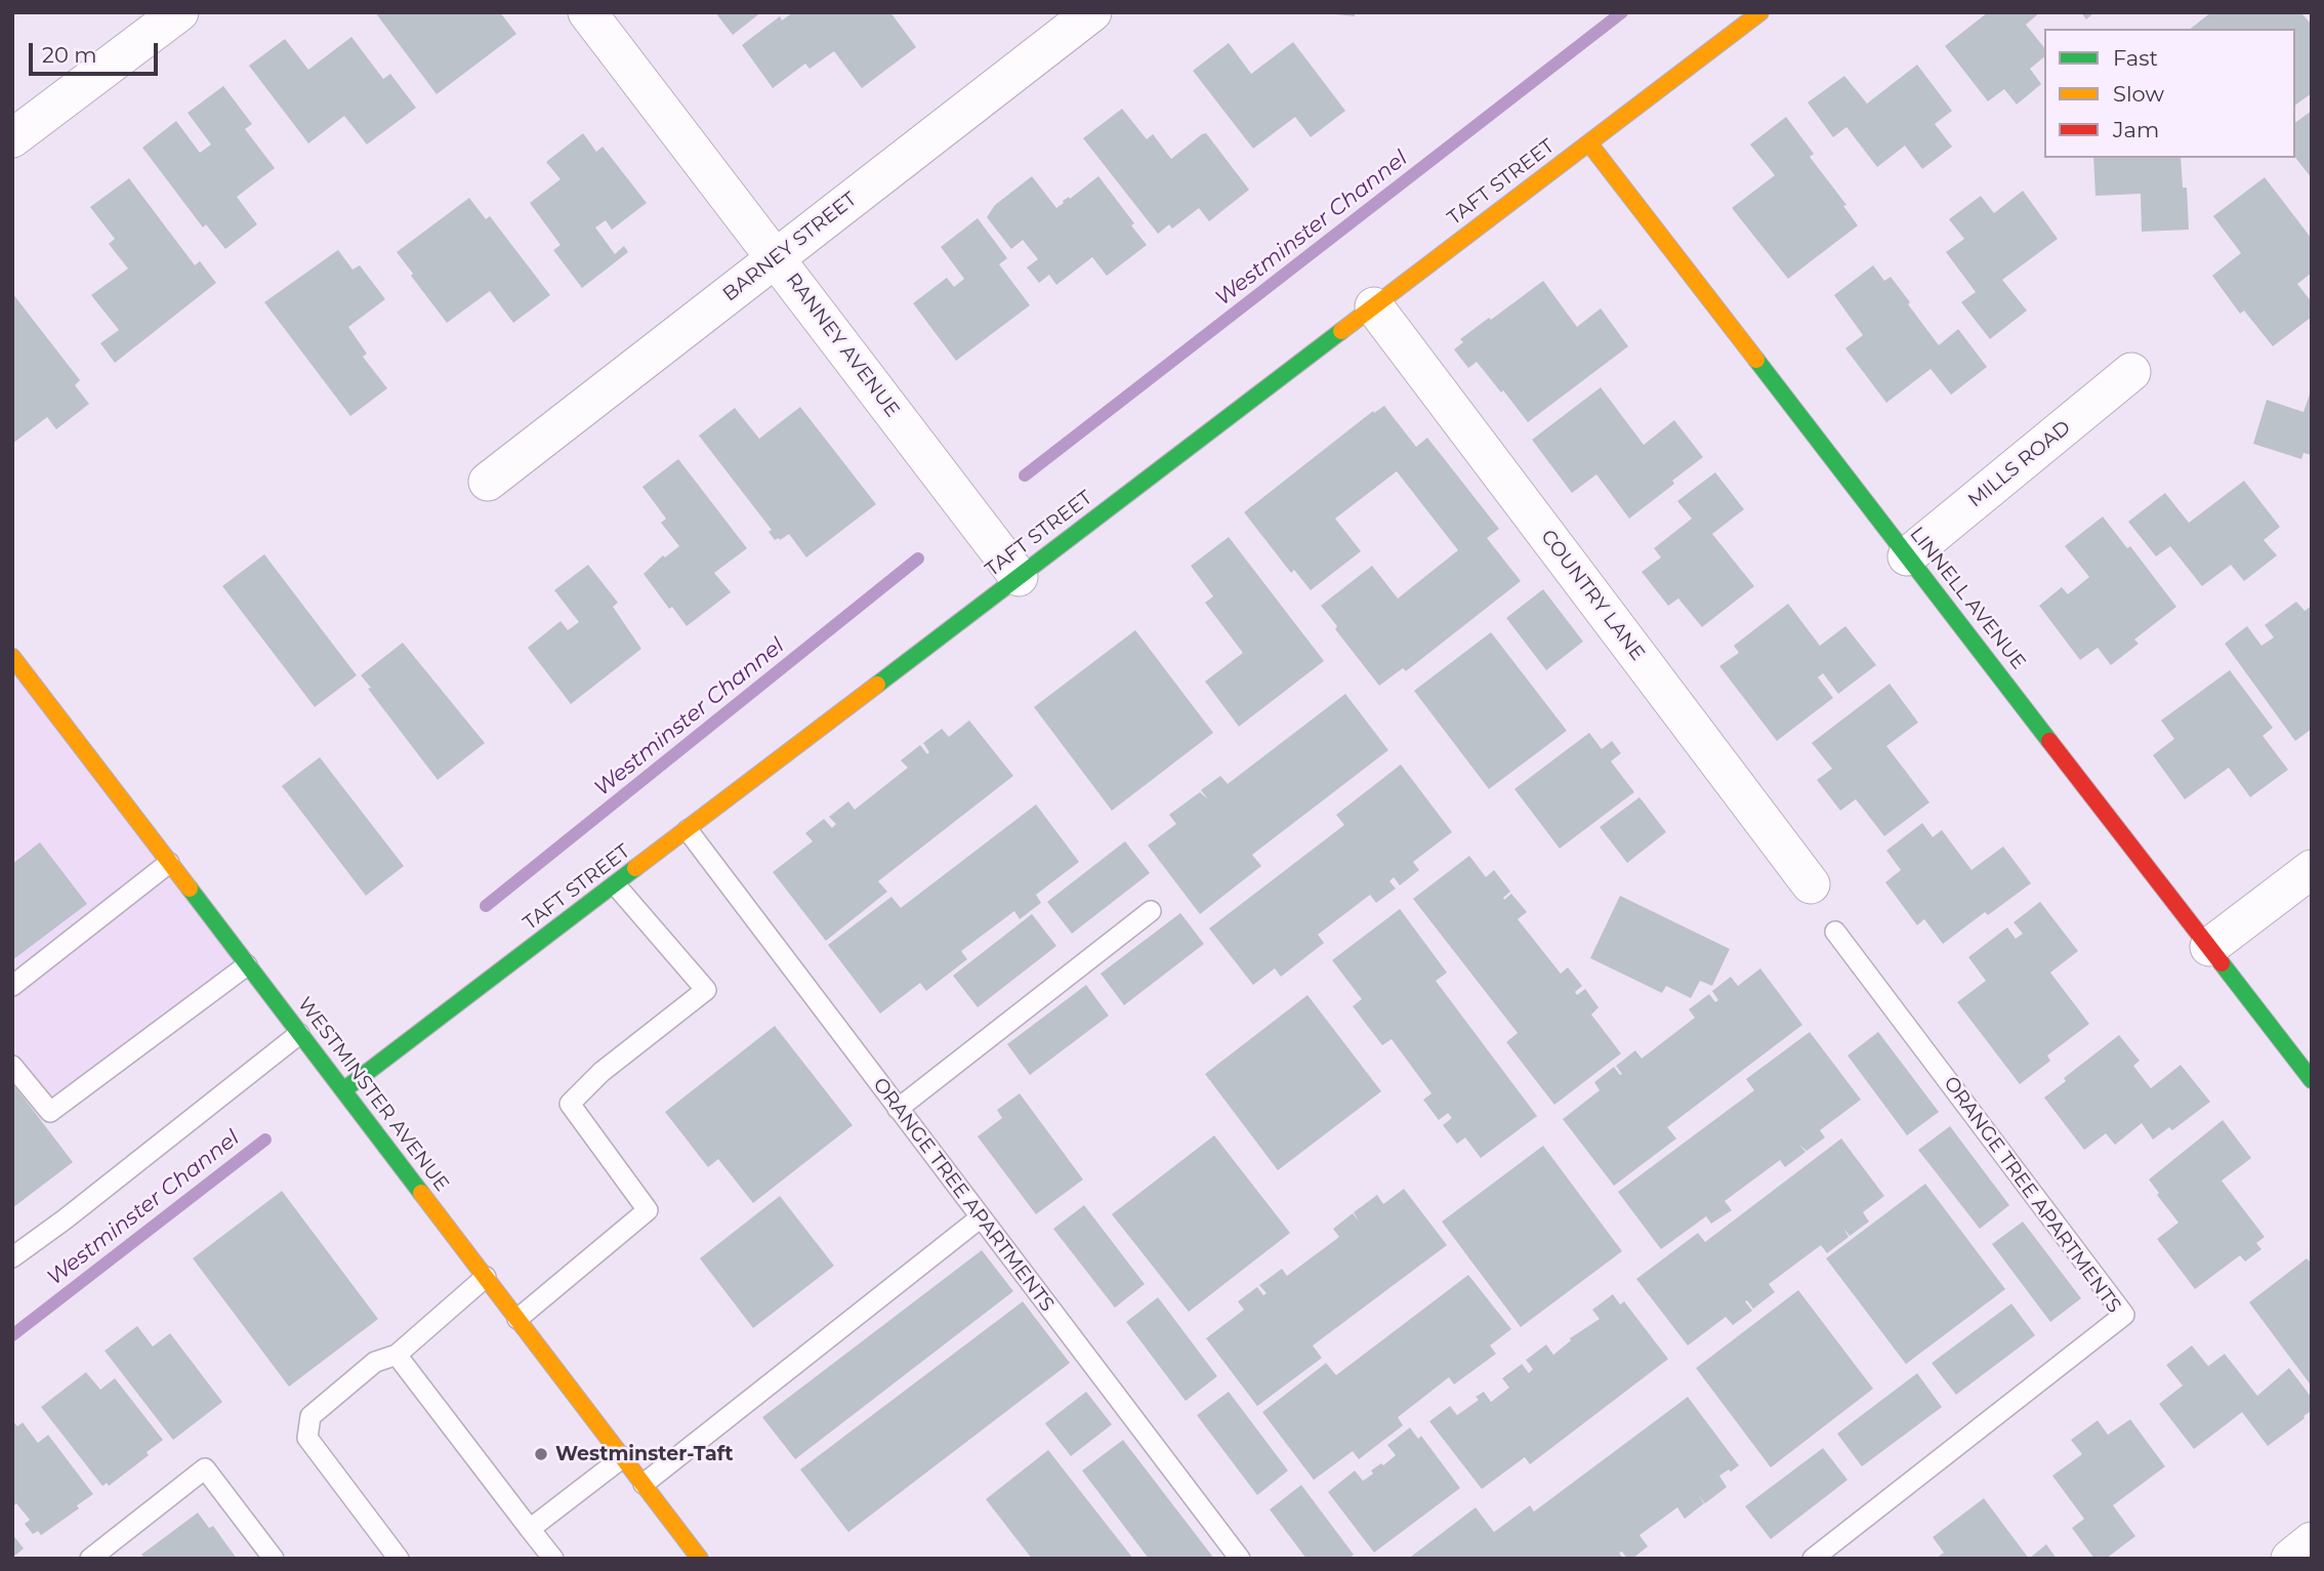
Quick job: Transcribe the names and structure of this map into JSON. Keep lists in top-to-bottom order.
{
  "streets": {
    "street": [
      "TAFT STREET",
      "BARNEY STREET",
      "RANNEY AVENUE",
      "MILLS ROAD",
      "COUNTRY LANE",
      "LINNELL AVENUE",
      "WESTMINSTER AVENUE"
    ],
    "lane": ["ORANGE TREE APARTMENTS"]
  },
  "crossings": [
    ["TAFT STREET", "RANNEY AVENUE"],
    ["TAFT STREET", "COUNTRY LANE"],
    ["TAFT STREET", "LINNELL AVENUE"],
    ["TAFT STREET", "WESTMINSTER AVENUE"],
    ["TAFT STREET", "ORANGE TREE APARTMENTS"],
    ["BARNEY STREET", "RANNEY AVENUE"],
    ["MILLS ROAD", "LINNELL AVENUE"]
  ],
  "water": ["Westminster Channel"],
  "places": ["Westminster-Taft"],
  "legend": ["Fast", "Slow", "Jam"],
  "scale_bar": "20 m"
}
